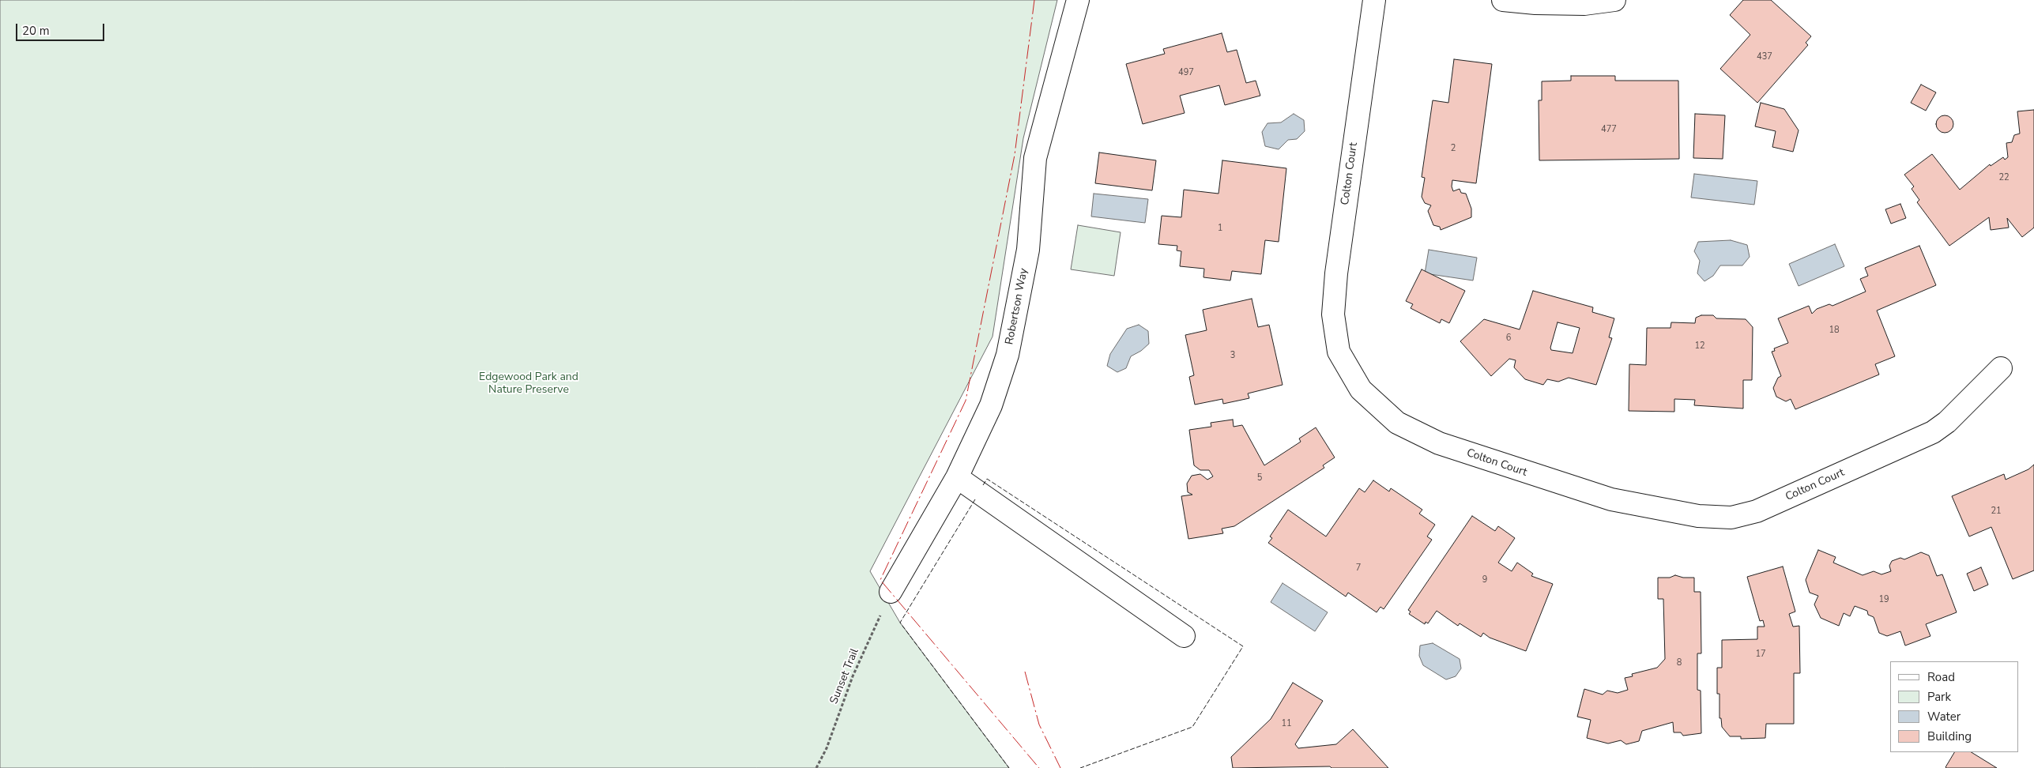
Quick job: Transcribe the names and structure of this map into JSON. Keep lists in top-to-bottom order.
{
  "streets": {
    "street": ["Colton Court", "Robertson Way"],
    "path": ["Sunset Trail"]
  },
  "crossings": [
    ["Robertson Way", "Sunset Trail"]
  ],
  "parks": ["Edgewood Park and Nature Preserve"],
  "house_numbers": [
    "437",
    "497",
    "477",
    "2",
    "22",
    "1",
    "18",
    "6",
    "12",
    "3",
    "5",
    "21",
    "7",
    "9",
    "19",
    "17",
    "8",
    "11"
  ],
  "legend": [
    "Road",
    "Park",
    "Water",
    "Building"
  ],
  "scale_bar": "20 m"
}
